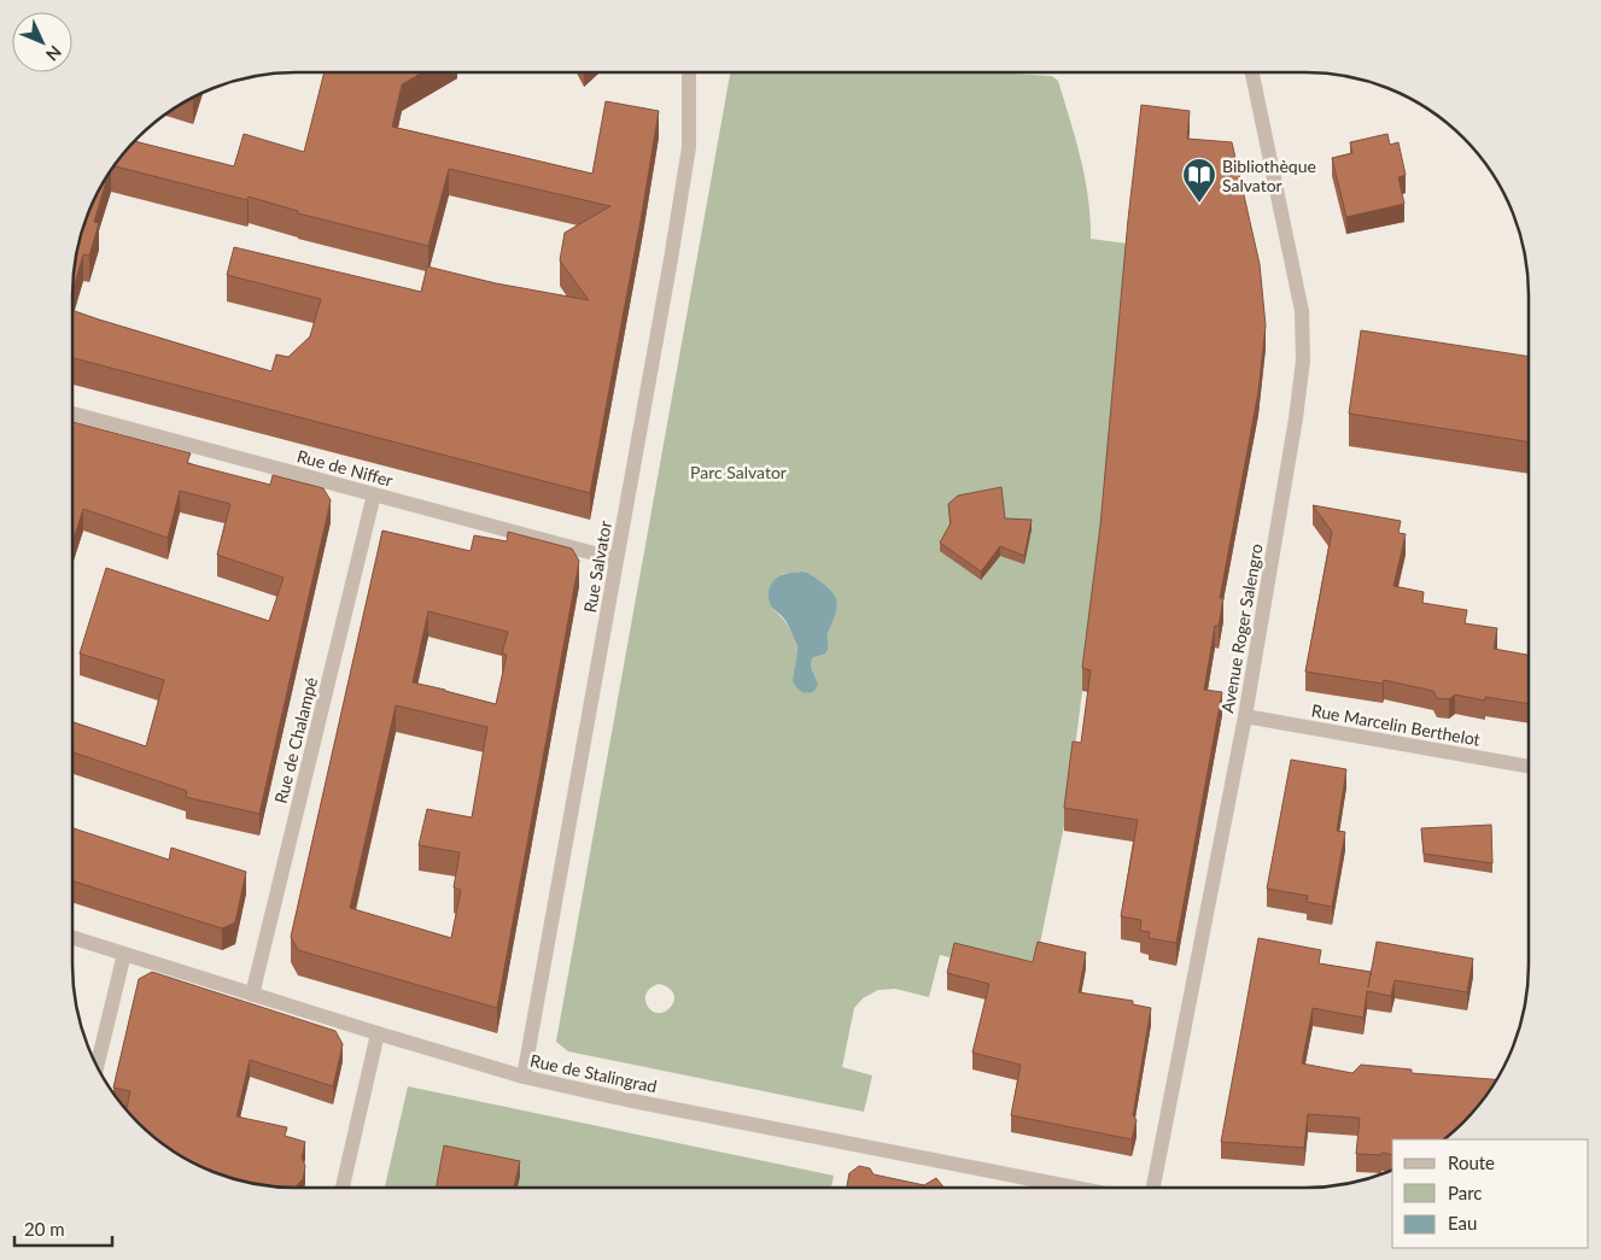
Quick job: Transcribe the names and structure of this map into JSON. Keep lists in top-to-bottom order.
{
  "streets": {
    "street": [
      "Rue de Niffer",
      "Rue Salvator",
      "Avenue Roger Salengro",
      "Rue Marcelin Berthelot",
      "Rue de Chalampé",
      "Rue de Stalingrad"
    ]
  },
  "crossings": [
    ["Rue de Niffer", "Rue Salvator"],
    ["Rue de Niffer", "Rue de Chalampé"],
    ["Rue Salvator", "Rue de Stalingrad"],
    ["Avenue Roger Salengro", "Rue Marcelin Berthelot"],
    ["Rue de Chalampé", "Rue de Stalingrad"]
  ],
  "parks": ["Parc Salvator"],
  "places": {
    "library": ["Bibliothèque Salvator"]
  },
  "legend": ["Route", "Parc", "Eau"],
  "scale_bar": "20 m",
  "north": "bottom right"
}
